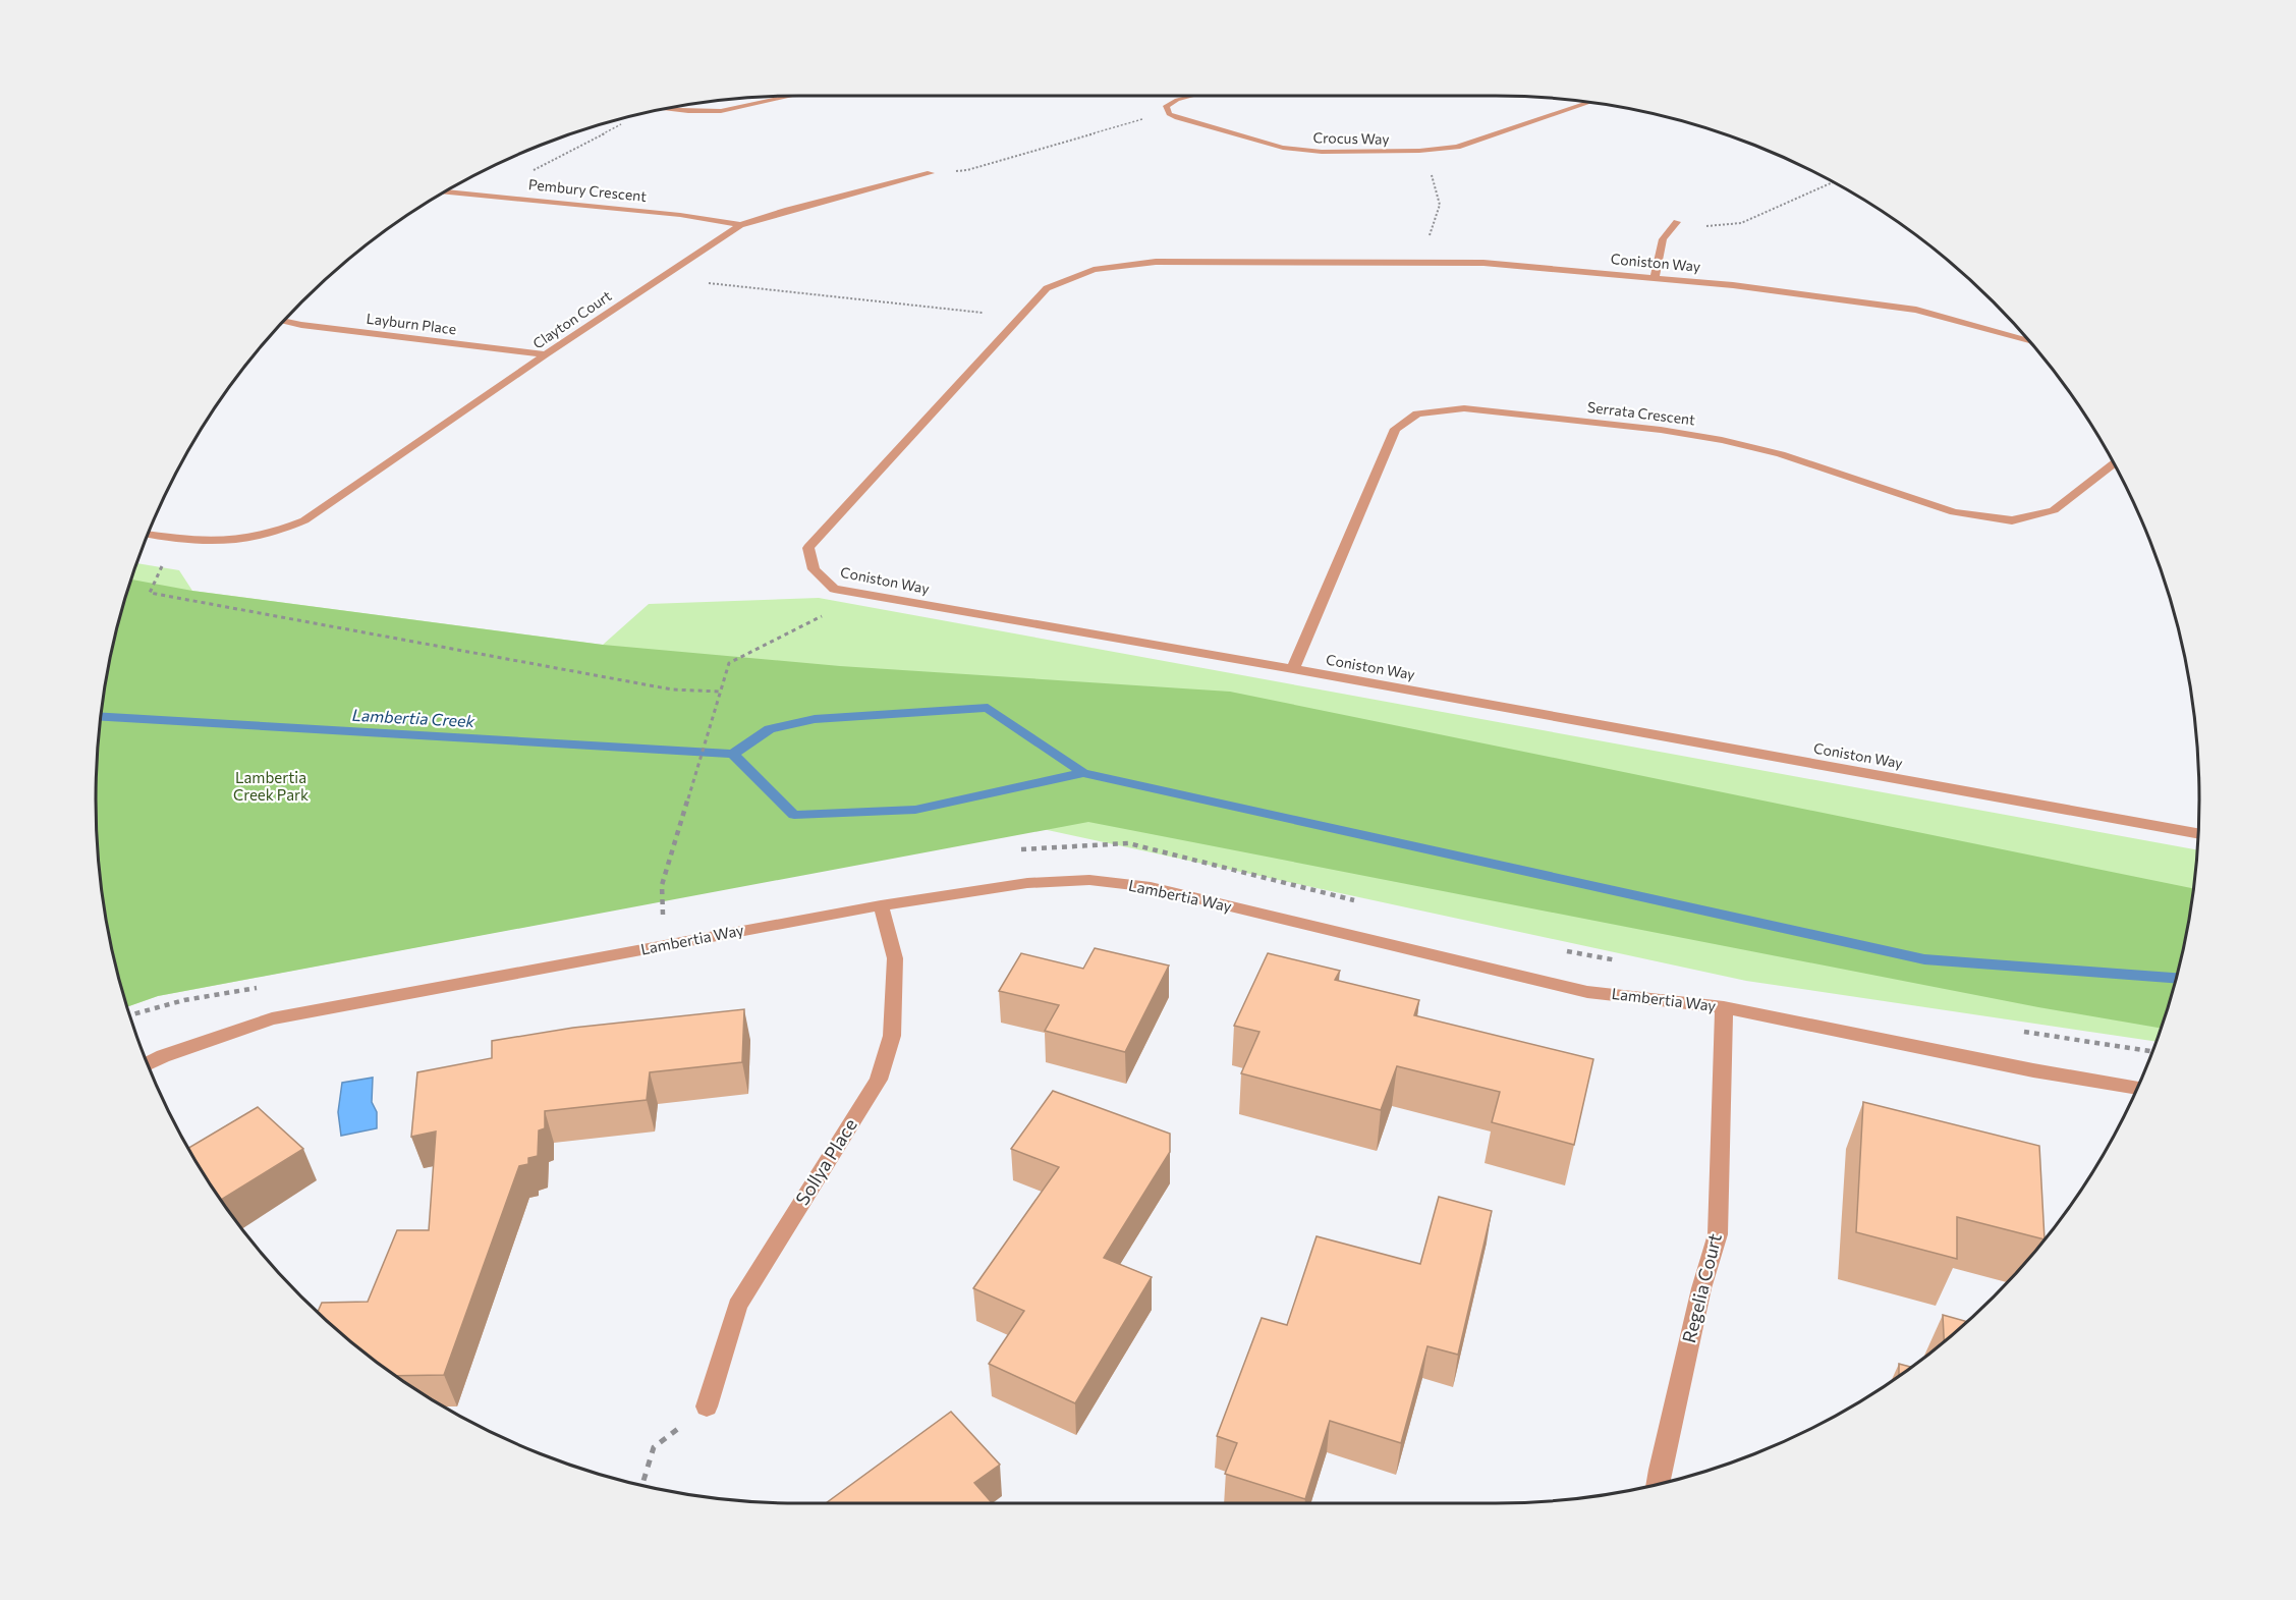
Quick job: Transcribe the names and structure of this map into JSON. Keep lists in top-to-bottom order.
{
  "streets": {
    "street": [
      "Crocus Way",
      "Pembury Crescent",
      "Coniston Way",
      "Clayton Court",
      "Layburn Place",
      "Serrata Crescent",
      "Lambertia Way",
      "Sollya Place",
      "Regelia Court"
    ]
  },
  "crossings": [
    ["Pembury Crescent", "Clayton Court"],
    ["Coniston Way", "Serrata Crescent"],
    ["Clayton Court", "Layburn Place"],
    ["Lambertia Way", "Sollya Place"],
    ["Lambertia Way", "Regelia Court"]
  ],
  "water": ["Lambertia Creek"],
  "parks": ["Lambertia Creek Park"]
}
